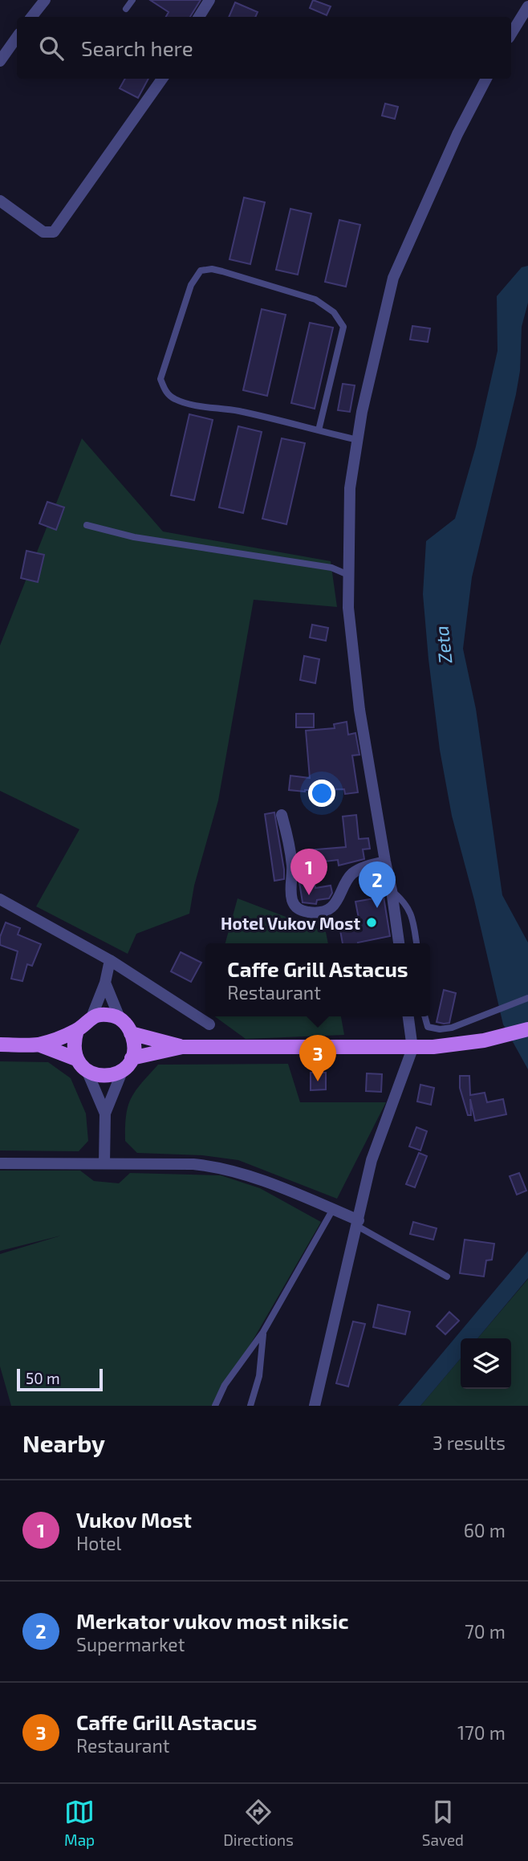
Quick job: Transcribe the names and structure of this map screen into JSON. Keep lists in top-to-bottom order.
{
  "water": ["Zeta"],
  "places": ["Hotel Vukov Most"],
  "scale_bar": "50 m",
  "page": {
    "search": "Search here",
    "pins": ["1", "2", "3"],
    "popup": ["Caffe Grill Astacus", "Restaurant"],
    "scale": "50 m",
    "heading": ["Nearby", "3 results"],
    "list": [
      {
        "mark": "1",
        "name": "Vukov Most",
        "note": "Hotel",
        "value": "60 m"
      },
      {
        "mark": "2",
        "name": "Merkator vukov most niksic",
        "note": "Supermarket",
        "value": "70 m"
      },
      {
        "mark": "3",
        "name": "Caffe Grill Astacus",
        "note": "Restaurant",
        "value": "170 m"
      }
    ],
    "nav": ["Map", "Directions", "Saved"]
  }
}
